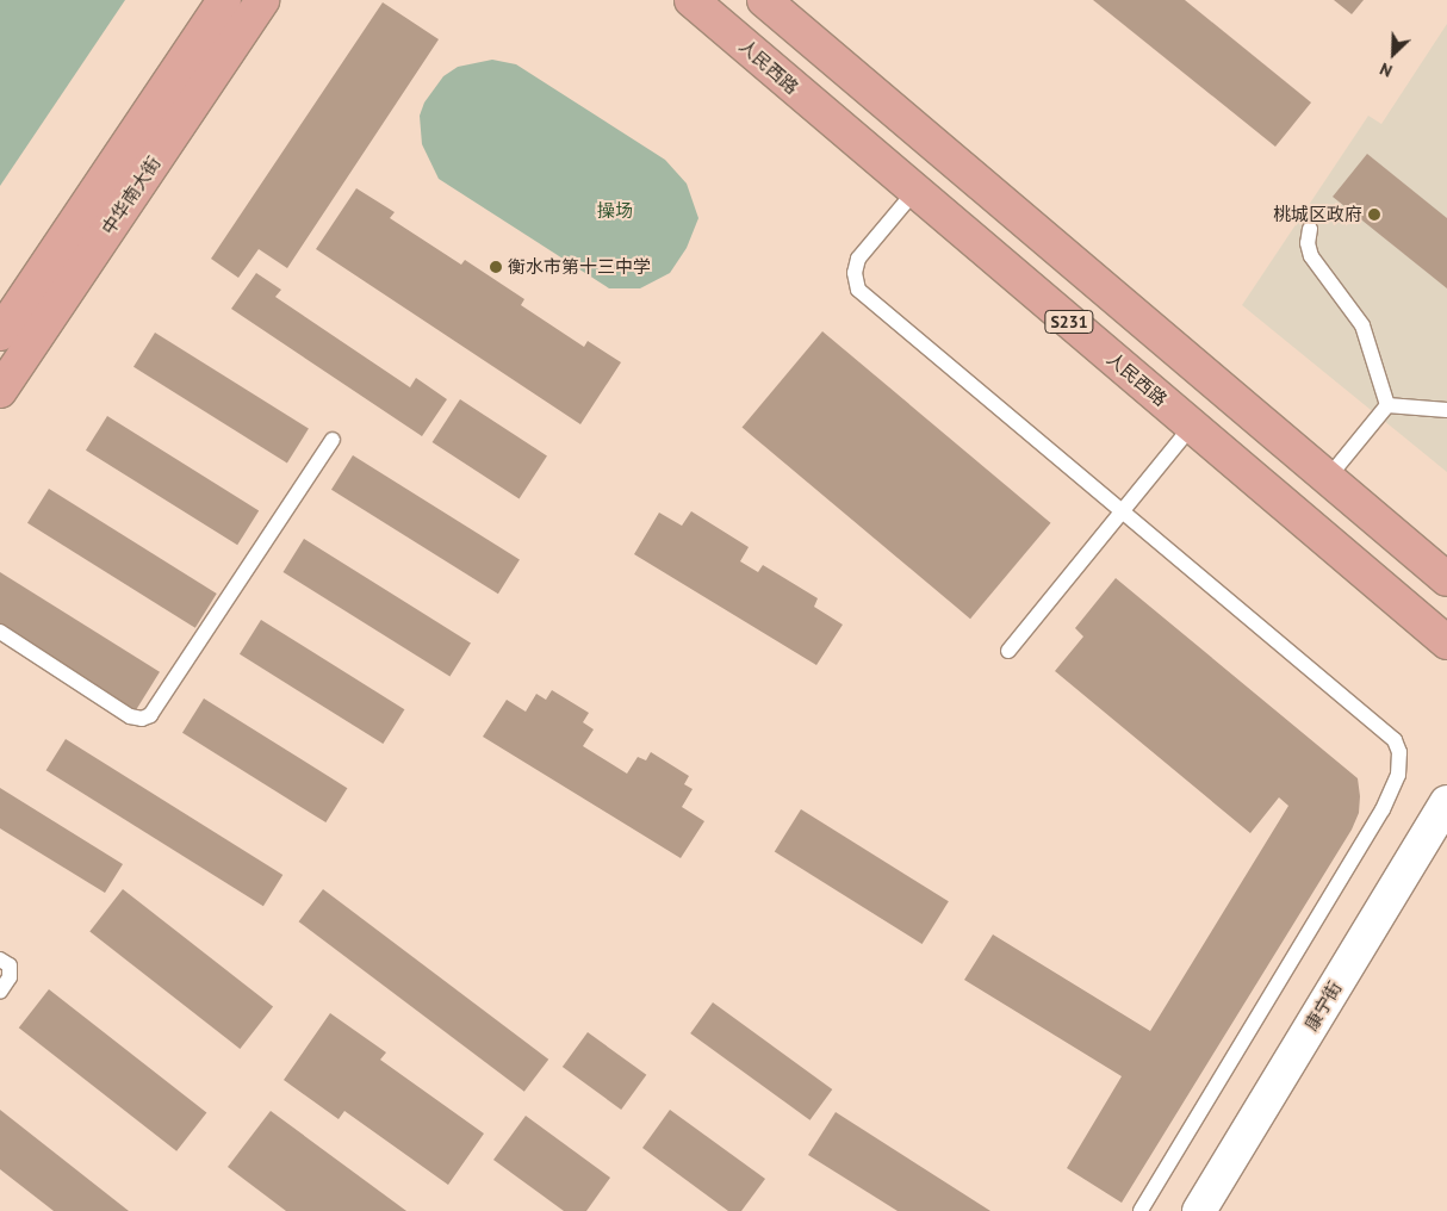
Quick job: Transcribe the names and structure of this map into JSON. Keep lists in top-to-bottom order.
{
  "streets": {
    "main road": ["人民西路", "中华南大街", "S231"],
    "street": ["康宁街"]
  },
  "parks": ["操场"],
  "places": ["桃城区政府", "衡水市第十三中学"],
  "north": "bottom left"
}
